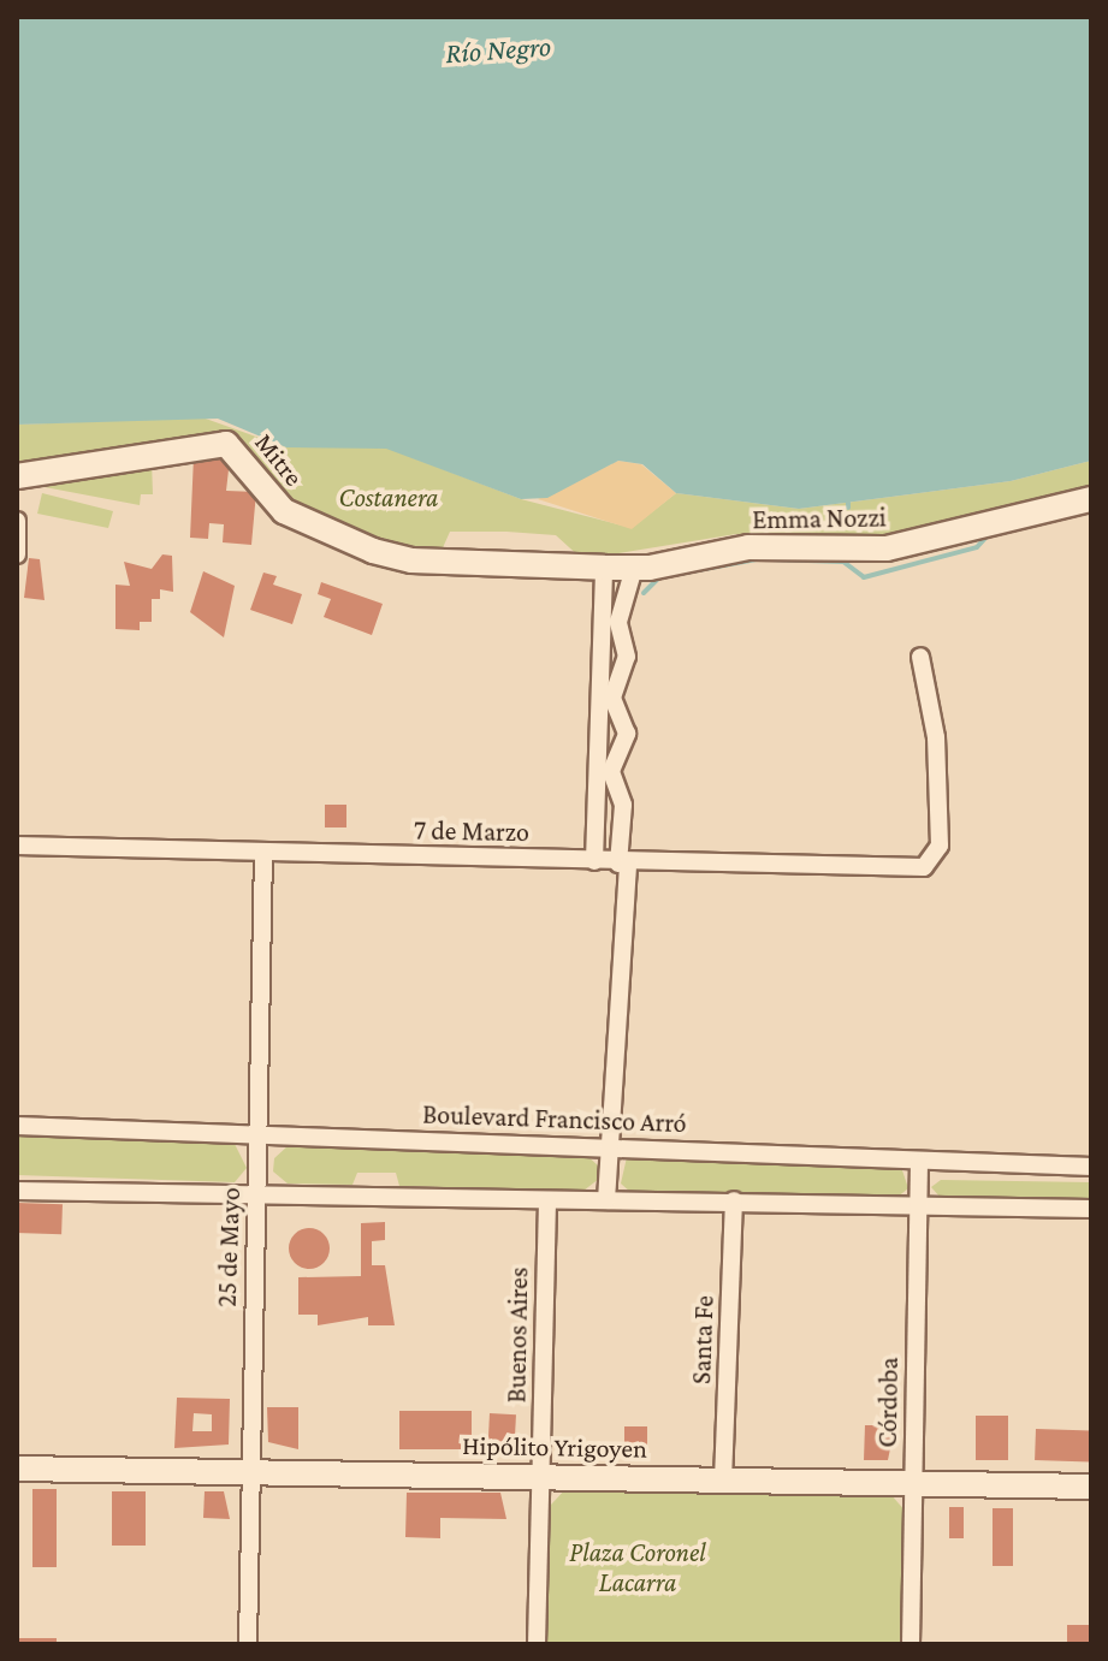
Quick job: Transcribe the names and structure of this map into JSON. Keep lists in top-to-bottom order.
{
  "streets": {
    "street": [
      "Mitre",
      "Emma Nozzi",
      "7 de Marzo",
      "Boulevard Francisco Arró",
      "25 de Mayo",
      "Buenos Aires",
      "Santa Fe",
      "Córdoba",
      "Hipólito Yrigoyen"
    ]
  },
  "crossings": [
    ["Mitre", "Emma Nozzi"],
    ["7 de Marzo", "25 de Mayo"],
    ["Boulevard Francisco Arró", "25 de Mayo"],
    ["Boulevard Francisco Arró", "Córdoba"],
    ["25 de Mayo", "Hipólito Yrigoyen"],
    ["Buenos Aires", "Hipólito Yrigoyen"],
    ["Santa Fe", "Hipólito Yrigoyen"],
    ["Córdoba", "Hipólito Yrigoyen"]
  ],
  "water": ["Río Negro"],
  "parks": ["Costanera", "Plaza Coronel Lacarra"]
}
